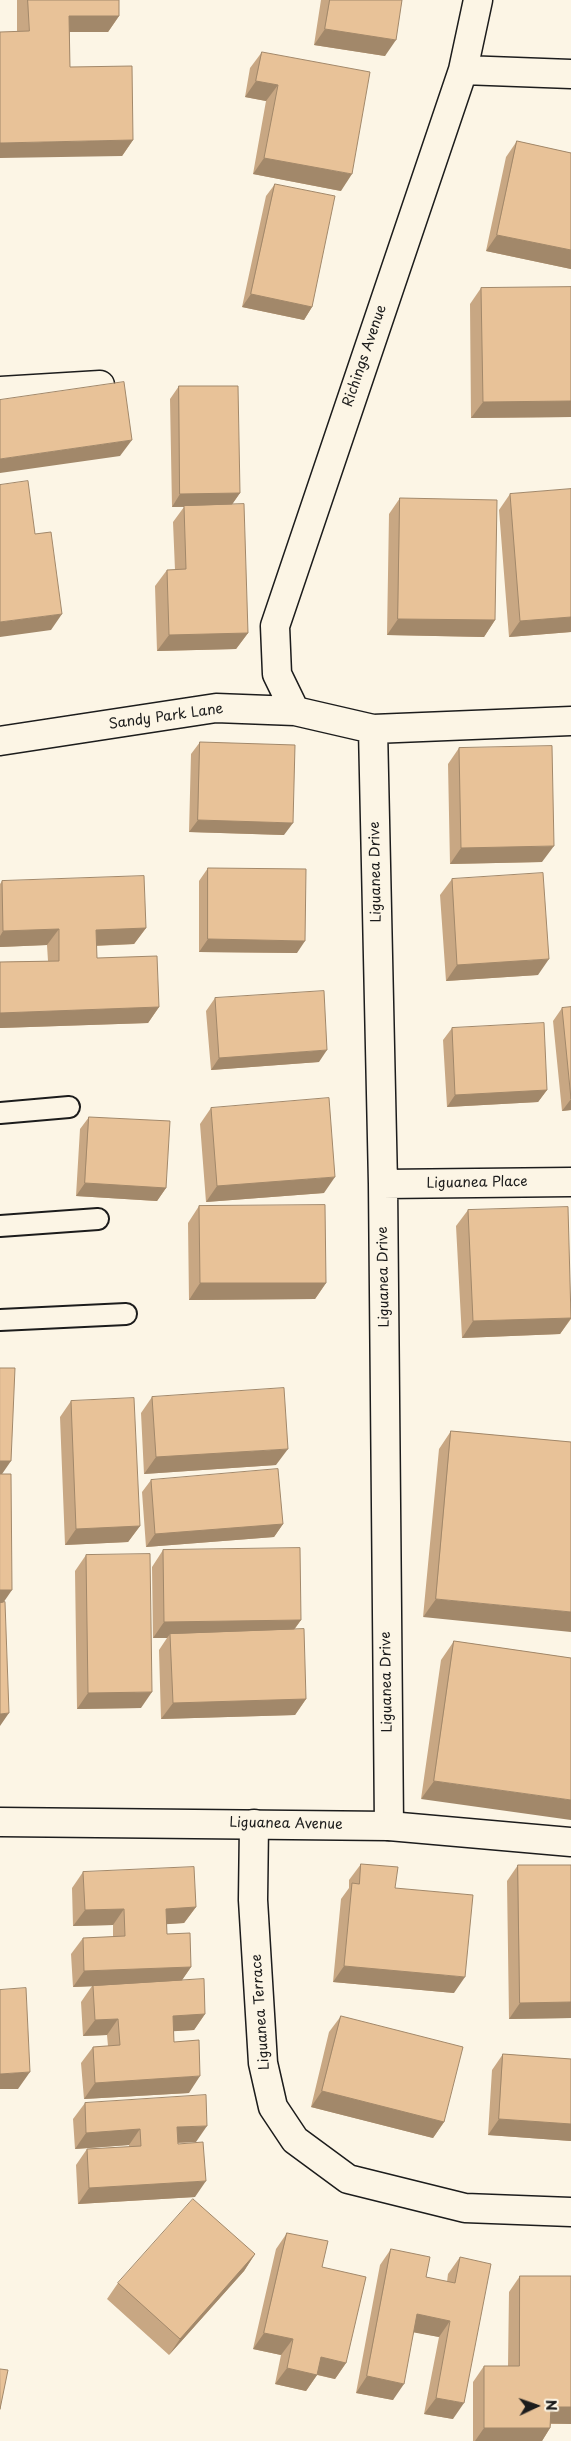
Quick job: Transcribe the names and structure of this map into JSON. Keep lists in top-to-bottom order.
{
  "streets": {
    "street": [
      "Richings Avenue",
      "Sandy Park Lane",
      "Liguanea Drive",
      "Liguanea Place",
      "Liguanea Avenue",
      "Liguanea Terrace"
    ]
  },
  "crossings": [
    ["Richings Avenue", "Sandy Park Lane"],
    ["Sandy Park Lane", "Liguanea Drive"],
    ["Liguanea Drive", "Liguanea Place"],
    ["Liguanea Drive", "Liguanea Avenue"],
    ["Liguanea Avenue", "Liguanea Terrace"]
  ],
  "north": "right"
}
